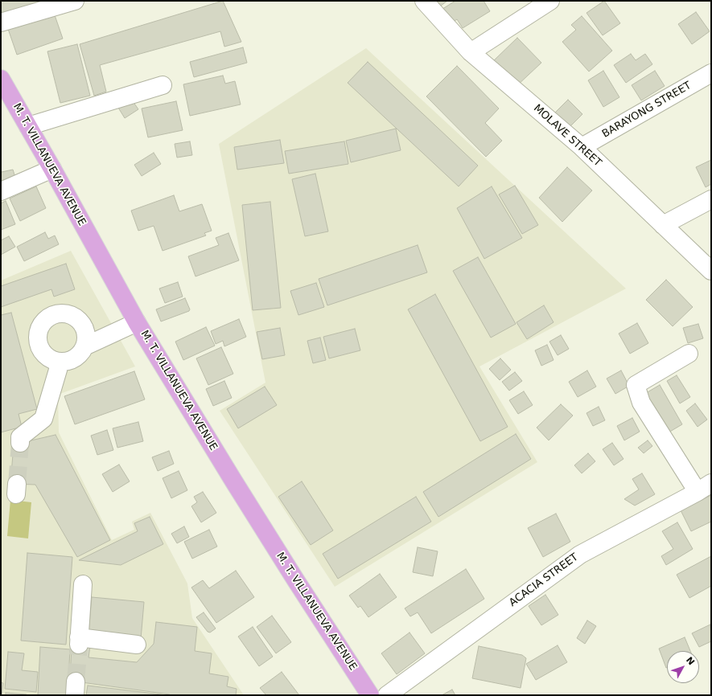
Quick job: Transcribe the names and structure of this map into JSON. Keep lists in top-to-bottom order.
{
  "streets": {
    "main road": ["M. T. VILLANUEVA AVENUE"],
    "street": ["BARAYONG STREET", "MOLAVE STREET", "ACACIA STREET"]
  },
  "crossings": [
    ["BARAYONG STREET", "MOLAVE STREET"]
  ],
  "north": "top right"
}
